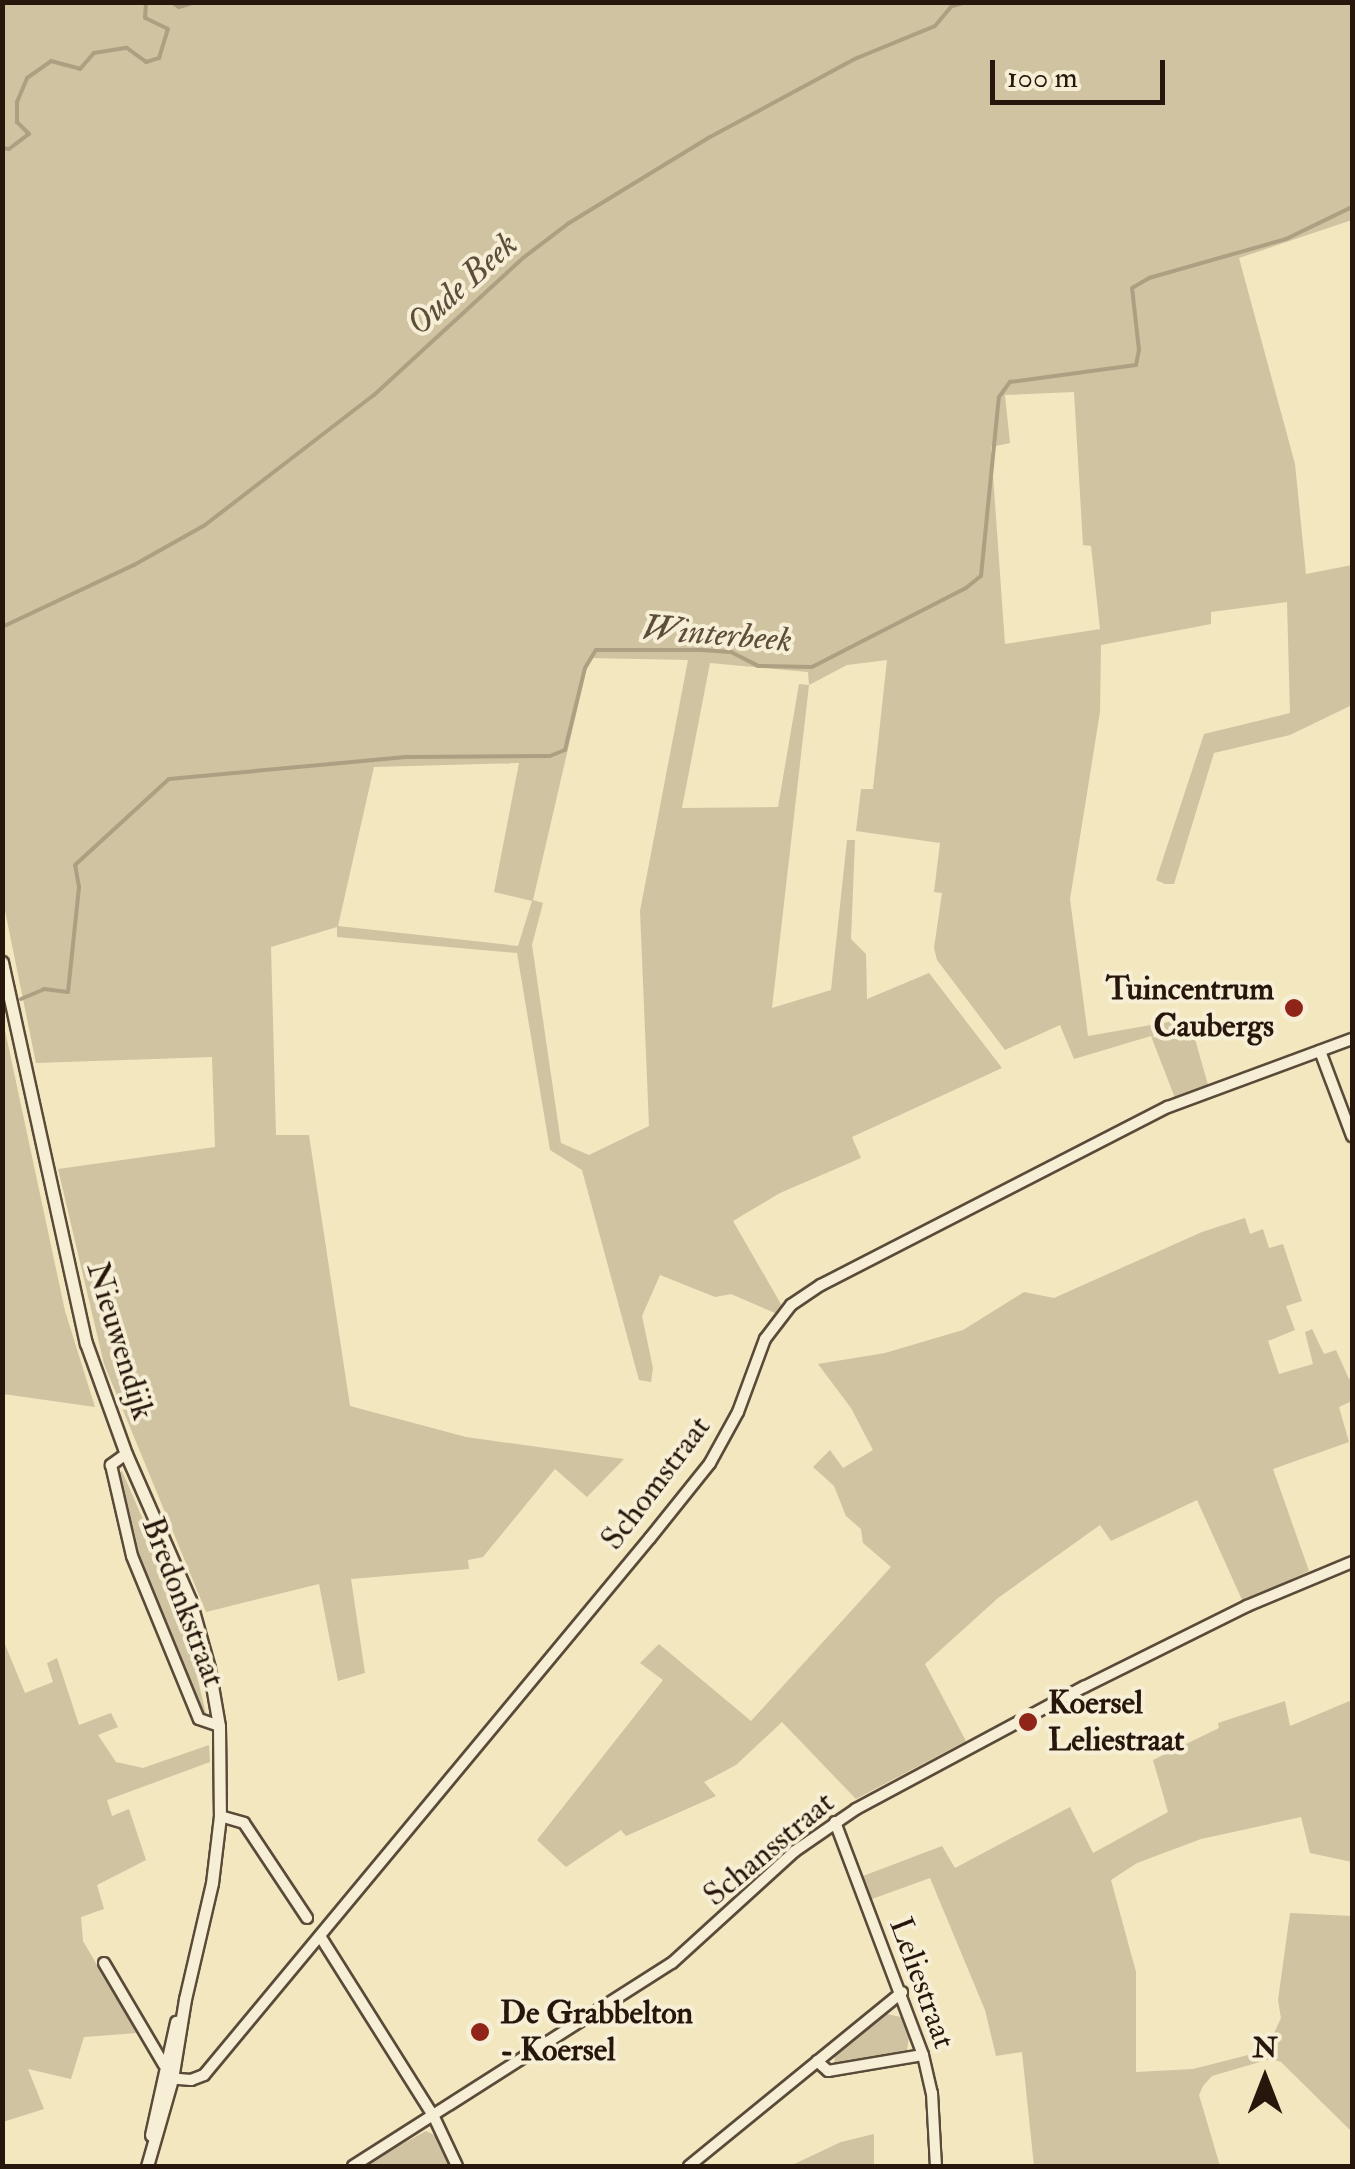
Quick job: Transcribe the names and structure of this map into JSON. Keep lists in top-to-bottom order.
{
  "streets": {
    "street": [
      "Nieuwendijk",
      "Schomstraat",
      "Bredonkstraat",
      "Schansstraat",
      "Leliestraat"
    ]
  },
  "crossings": [
    ["Nieuwendijk", "Bredonkstraat"],
    ["Schomstraat", "Bredonkstraat"],
    ["Schansstraat", "Leliestraat"]
  ],
  "water": ["Oude Beek", "Winterbeek"],
  "places": ["Tuincentrum Caubergs", "Koersel Leliestraat", "De Grabbelton - Koersel"],
  "scale_bar": "100 m",
  "north": "top"
}
